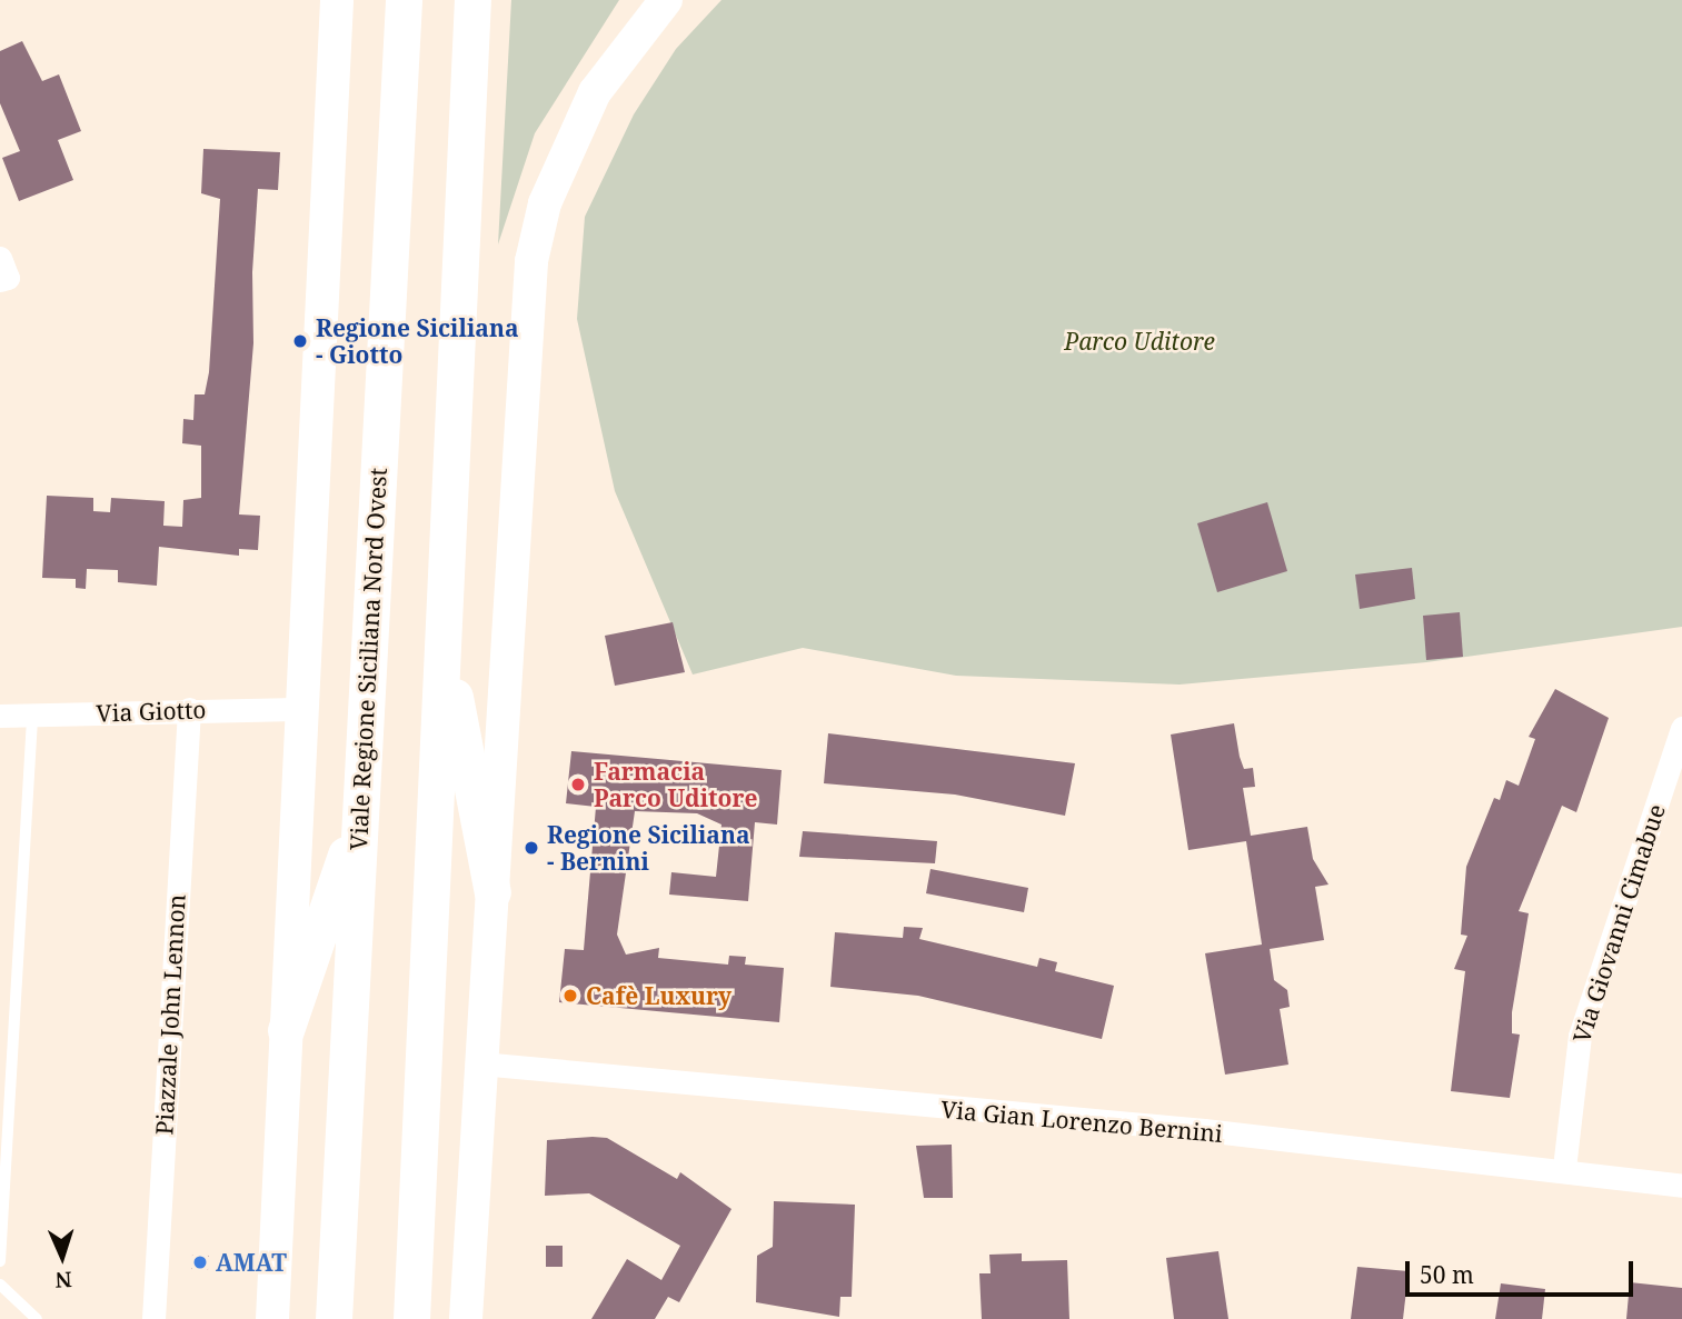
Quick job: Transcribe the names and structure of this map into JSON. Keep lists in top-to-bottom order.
{
  "streets": {
    "main road": ["Viale Regione Siciliana Nord Ovest"],
    "street": [
      "Via Giotto",
      "Via Giovanni Cimabue",
      "Piazzale John Lennon",
      "Via Gian Lorenzo Bernini"
    ]
  },
  "crossings": [
    ["Via Giotto", "Piazzale John Lennon"],
    ["Via Giovanni Cimabue", "Via Gian Lorenzo Bernini"]
  ],
  "parks": ["Parco Uditore"],
  "places": [
    "Regione Siciliana - Giotto",
    "Farmacia Parco Uditore",
    "Regione Siciliana - Bernini",
    "Cafè Luxury",
    "AMAT"
  ],
  "scale_bar": "50 m",
  "north": "bottom"
}
